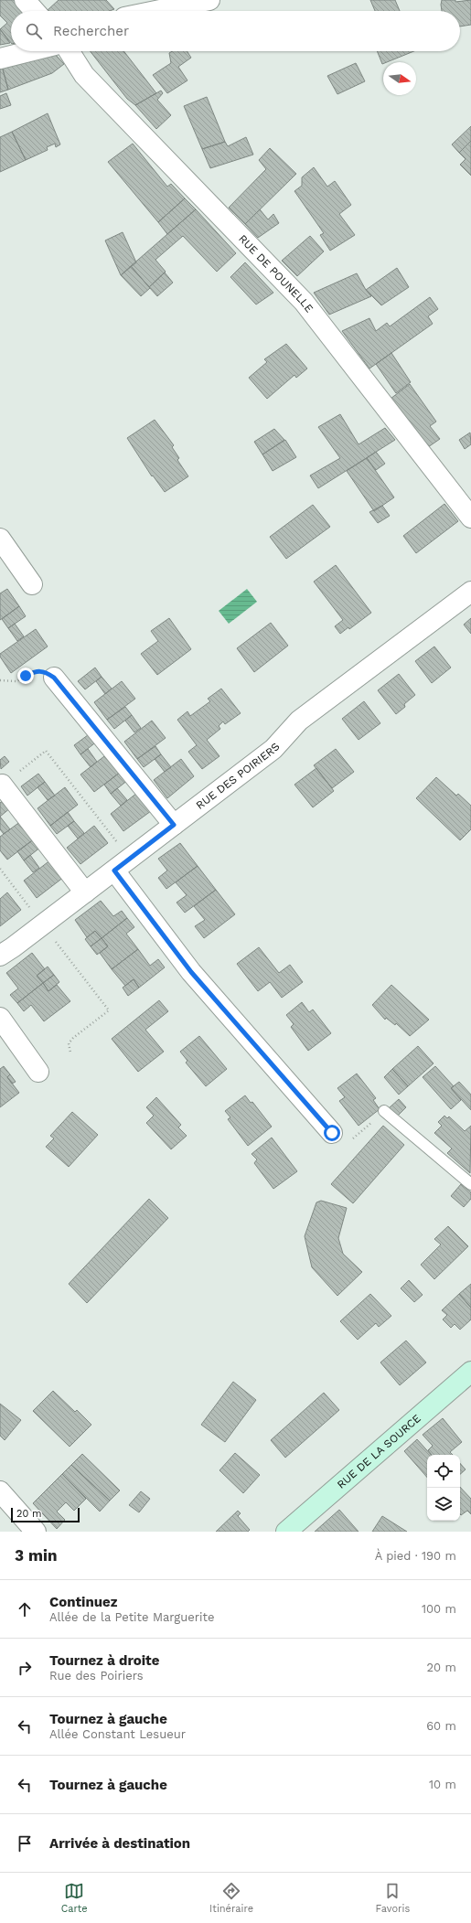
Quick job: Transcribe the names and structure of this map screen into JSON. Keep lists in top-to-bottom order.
{
  "streets": {
    "main road": ["RUE DE LA SOURCE"],
    "street": ["RUE DE POUNELLE", "RUE DES POIRIERS"]
  },
  "scale_bar": "20 m",
  "north": "right",
  "page": {
    "search": "Rechercher",
    "scale": "20 m",
    "heading": ["3 min", "À pied · 190 m"],
    "list": [
      ["Continuez", "Allée de la Petite Marguerite", "100 m"],
      ["Tournez à droite", "Rue des Poiriers", "20 m"],
      ["Tournez à gauche", "Allée Constant Lesueur", "60 m"],
      ["Tournez à gauche", "10 m"],
      "Arrivée à destination"
    ],
    "nav": ["Carte", "Itinéraire", "Favoris"]
  }
}
